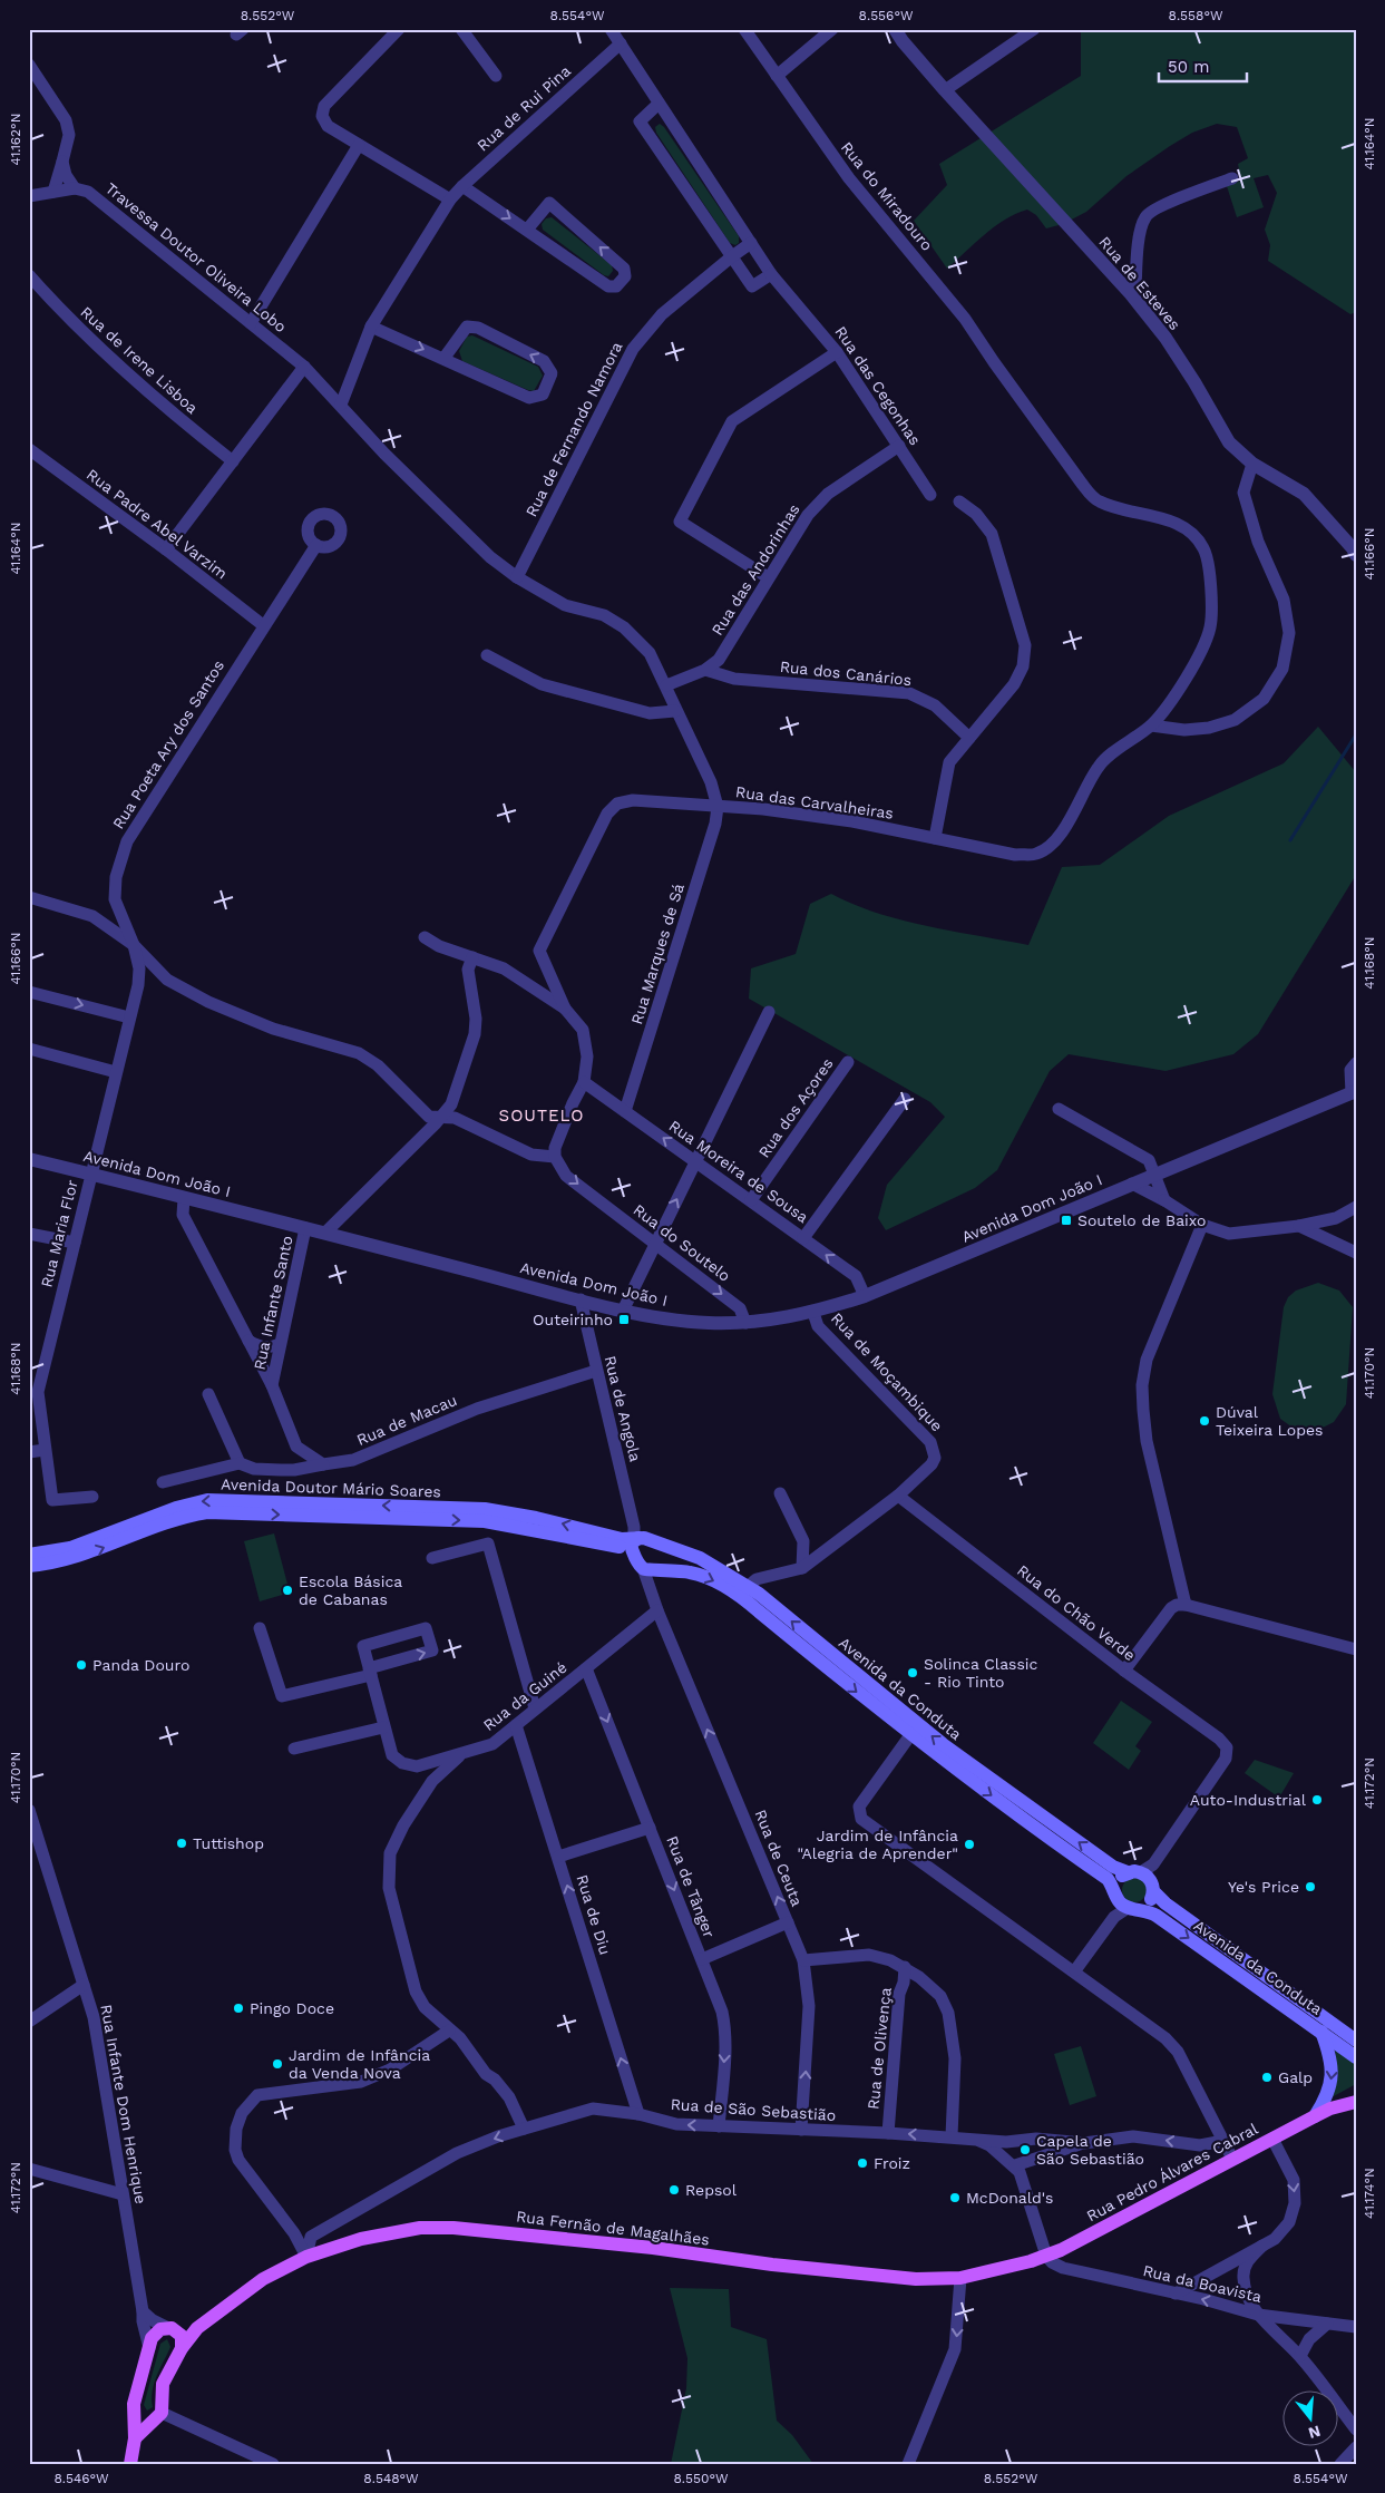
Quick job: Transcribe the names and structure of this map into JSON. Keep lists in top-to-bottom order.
{
  "streets": {
    "main road": [
      "Rua de Angola",
      "Avenida Doutor Mário Soares",
      "Avenida da Conduta",
      "Rua Pedro Álvares Cabral",
      "Rua Fernão de Magalhães"
    ],
    "street": [
      "Rua de Rui Pina",
      "Rua do Miradouro",
      "Travessa Doutor Oliveira Lobo",
      "Rua de Esteves",
      "Rua de Irene Lisboa",
      "Rua das Cegonhas",
      "Rua de Fernando Namora",
      "Rua Padre Abel Varzim",
      "Rua das Andorinhas",
      "Rua dos Canários",
      "Rua Poeta Ary dos Santos",
      "Rua das Carvalheiras",
      "Rua Marques de Sá",
      "Rua dos Açores",
      "Rua Moreira de Sousa",
      "Avenida Dom João I",
      "Rua Maria Flor",
      "Rua do Soutelo",
      "Rua Infante Santo",
      "Rua de Moçambique",
      "Rua de Macau",
      "Rua do Chão Verde",
      "Rua da Guiné",
      "Rua de Ceuta",
      "Rua de Tânger",
      "Rua de Diu",
      "Rua de Olivença",
      "Rua Infante Dom Henrique",
      "Rua de São Sebastião",
      "Rua da Boavista"
    ]
  },
  "crossings": [
    ["Rua de Rui Pina", "Rua das Cegonhas"],
    ["Rua de Rui Pina", "Rua das Carvalheiras"],
    ["Rua do Miradouro", "Rua das Carvalheiras"],
    ["Travessa Doutor Oliveira Lobo", "Rua das Carvalheiras"],
    ["Rua das Cegonhas", "Rua de Fernando Namora"],
    ["Rua das Cegonhas", "Rua das Andorinhas"],
    ["Rua de Fernando Namora", "Rua das Carvalheiras"],
    ["Rua Padre Abel Varzim", "Rua Poeta Ary dos Santos"],
    ["Rua das Andorinhas", "Rua dos Canários"],
    ["Rua das Andorinhas", "Rua das Carvalheiras"],
    ["Rua Poeta Ary dos Santos", "Avenida Dom João I"],
    ["Rua Poeta Ary dos Santos", "Rua Maria Flor"],
    ["Rua das Carvalheiras", "Rua Marques de Sá"],
    ["Rua Marques de Sá", "Rua Moreira de Sousa"],
    ["Rua dos Açores", "Rua Moreira de Sousa"],
    ["Rua Moreira de Sousa", "Avenida Dom João I"],
    ["Avenida Dom João I", "Rua Maria Flor"],
    ["Avenida Dom João I", "Rua do Soutelo"],
    ["Avenida Dom João I", "Rua Infante Santo"],
    ["Avenida Dom João I", "Rua de Moçambique"],
    ["Avenida Dom João I", "Rua de Angola"],
    ["Rua de Moçambique", "Rua do Chão Verde"],
    ["Rua de Moçambique", "Avenida da Conduta"],
    ["Rua de Angola", "Rua de Macau"],
    ["Rua de Angola", "Avenida Doutor Mário Soares"],
    ["Rua de Angola", "Avenida da Conduta"],
    ["Rua de Angola", "Rua da Guiné"],
    ["Rua de Angola", "Rua de Ceuta"],
    ["Avenida Doutor Mário Soares", "Avenida da Conduta"],
    ["Rua do Chão Verde", "Avenida da Conduta"],
    ["Rua da Guiné", "Rua de Ceuta"],
    ["Rua da Guiné", "Rua de Tânger"],
    ["Rua da Guiné", "Rua de Diu"],
    ["Rua de Ceuta", "Rua de São Sebastião"],
    ["Rua de Tânger", "Rua de São Sebastião"],
    ["Rua de Diu", "Rua de São Sebastião"],
    ["Rua de Olivença", "Rua de São Sebastião"],
    ["Rua de São Sebastião", "Rua Fernão de Magalhães"],
    ["Rua Pedro Álvares Cabral", "Rua Fernão de Magalhães"],
    ["Rua Pedro Álvares Cabral", "Rua da Boavista"],
    ["Rua Fernão de Magalhães", "Rua da Boavista"]
  ],
  "one_way": [
    "Rua Moreira de Sousa",
    "Rua do Soutelo",
    "Rua de Ceuta",
    "Rua de Tânger",
    "Rua de Diu",
    "Rua de São Sebastião"
  ],
  "districts": ["SOUTELO"],
  "places": {
    "transit": ["Soutelo de Baixo", "Outeirinho"],
    "other": [
      "Dúval Teixeira Lopes",
      "Escola Básica de Cabanas",
      "Panda Douro",
      "Solinca Classic - Rio Tinto",
      "Auto-Industrial",
      "Tuttishop",
      "Jardim de Infância \"Alegria de Aprender\"",
      "Ye's Price",
      "Pingo Doce",
      "Jardim de Infância da Venda Nova",
      "Galp",
      "Capela de São Sebastião",
      "Froiz",
      "Repsol",
      "McDonald's"
    ]
  },
  "scale_bar": "50 m",
  "north": "bottom",
  "coordinates": [
    "8.552°W",
    "8.554°W",
    "8.556°W",
    "8.558°W",
    "41.162°N",
    "41.164°N",
    "41.166°N",
    "41.168°N",
    "41.170°N",
    "41.172°N",
    "41.174°N",
    "8.546°W",
    "8.548°W",
    "8.550°W"
  ]
}
